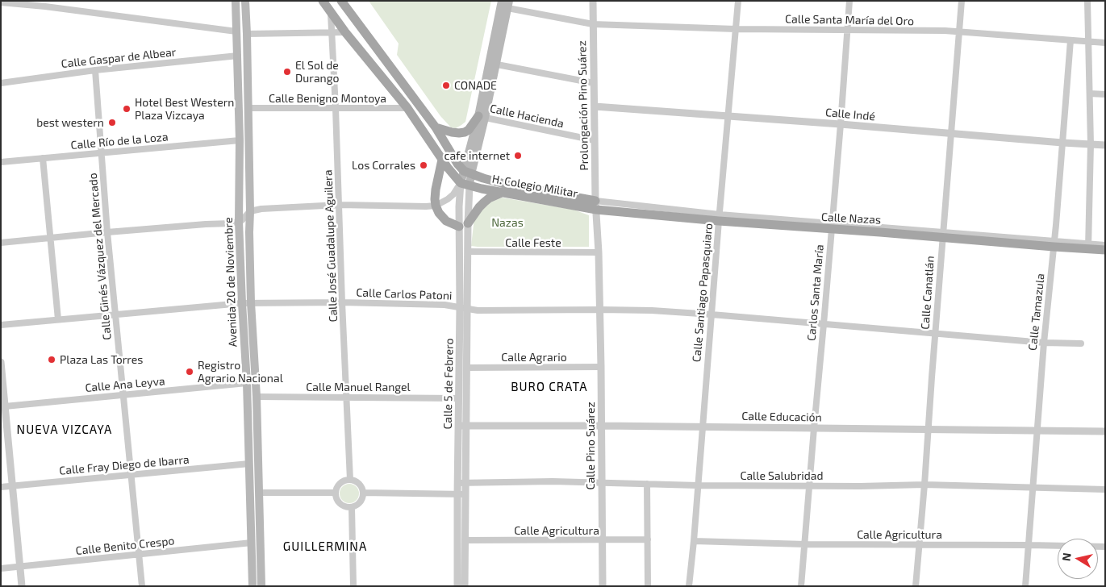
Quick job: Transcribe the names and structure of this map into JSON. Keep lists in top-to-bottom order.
{
  "streets": {
    "main road": ["H. Colegio Militar", "Calle Nazas", "Avenida 20 de Noviembre"],
    "street": [
      "Calle Santa María del Oro",
      "Calle Gaspar de Albear",
      "Calle Benigno Montoya",
      "Prolongación Pino Suárez",
      "Calle Indé",
      "Calle Hacienda",
      "Calle Río de la Loza",
      "Calle Feste",
      "Calle José Guadalupe Aguilera",
      "Calle Ginés Vázquez del Mercado",
      "Calle Santiago Papasquiaro",
      "Carlos Santa María",
      "Calle Canatlán",
      "Calle Carlos Patoni",
      "Calle Tamazula",
      "Calle Agrario",
      "Calle 5 de Febrero",
      "Calle Ana Leyva",
      "Calle Manuel Rangel",
      "Calle Educación",
      "Calle Pino Suárez",
      "Calle Fray Diego de Ibarra",
      "Calle Salubridad",
      "Calle Agricultura",
      "Calle Benito Crespo"
    ]
  },
  "crossings": [
    ["Calle Santa María del Oro", "Prolongación Pino Suárez"],
    ["Calle Santa María del Oro", "Calle Santiago Papasquiaro"],
    ["Calle Santa María del Oro", "Carlos Santa María"],
    ["Calle Santa María del Oro", "Calle Canatlán"],
    ["Calle Santa María del Oro", "Calle Tamazula"],
    ["Calle Gaspar de Albear", "Calle Ginés Vázquez del Mercado"],
    ["Calle Gaspar de Albear", "Avenida 20 de Noviembre"],
    ["Calle Benigno Montoya", "Calle José Guadalupe Aguilera"],
    ["Calle Benigno Montoya", "Avenida 20 de Noviembre"],
    ["Prolongación Pino Suárez", "Calle Indé"],
    ["Prolongación Pino Suárez", "Calle Hacienda"],
    ["Prolongación Pino Suárez", "H. Colegio Militar"],
    ["Prolongación Pino Suárez", "Calle Nazas"],
    ["Prolongación Pino Suárez", "Calle Pino Suárez"],
    ["Calle Indé", "Calle Santiago Papasquiaro"],
    ["Calle Indé", "Carlos Santa María"],
    ["Calle Indé", "Calle Canatlán"],
    ["Calle Indé", "Calle Tamazula"],
    ["Calle Río de la Loza", "Calle Ginés Vázquez del Mercado"],
    ["Calle Río de la Loza", "Avenida 20 de Noviembre"],
    ["H. Colegio Militar", "Calle Nazas"],
    ["H. Colegio Militar", "Calle 5 de Febrero"],
    ["H. Colegio Militar", "Calle Pino Suárez"],
    ["Calle Nazas", "Calle Santiago Papasquiaro"],
    ["Calle Nazas", "Carlos Santa María"],
    ["Calle Nazas", "Calle Canatlán"],
    ["Calle Nazas", "Calle Tamazula"],
    ["Calle Nazas", "Calle Pino Suárez"],
    ["Calle Feste", "Calle 5 de Febrero"],
    ["Calle Feste", "Calle Pino Suárez"],
    ["Calle José Guadalupe Aguilera", "Calle Carlos Patoni"],
    ["Calle José Guadalupe Aguilera", "Calle Manuel Rangel"],
    ["Calle Ginés Vázquez del Mercado", "Calle Carlos Patoni"],
    ["Calle Ginés Vázquez del Mercado", "Calle Ana Leyva"],
    ["Calle Ginés Vázquez del Mercado", "Calle Fray Diego de Ibarra"],
    ["Calle Ginés Vázquez del Mercado", "Calle Benito Crespo"],
    ["Avenida 20 de Noviembre", "Calle Carlos Patoni"],
    ["Avenida 20 de Noviembre", "Calle Ana Leyva"],
    ["Avenida 20 de Noviembre", "Calle Manuel Rangel"],
    ["Avenida 20 de Noviembre", "Calle Fray Diego de Ibarra"],
    ["Avenida 20 de Noviembre", "Calle Benito Crespo"],
    ["Calle Santiago Papasquiaro", "Calle Carlos Patoni"],
    ["Calle Santiago Papasquiaro", "Calle Educación"],
    ["Calle Santiago Papasquiaro", "Calle Salubridad"],
    ["Calle Santiago Papasquiaro", "Calle Agricultura"],
    ["Carlos Santa María", "Calle Carlos Patoni"],
    ["Carlos Santa María", "Calle Educación"],
    ["Carlos Santa María", "Calle Salubridad"],
    ["Carlos Santa María", "Calle Agricultura"],
    ["Calle Canatlán", "Calle Carlos Patoni"],
    ["Calle Canatlán", "Calle Educación"],
    ["Calle Canatlán", "Calle Salubridad"],
    ["Calle Canatlán", "Calle Agricultura"],
    ["Calle Carlos Patoni", "Calle Tamazula"],
    ["Calle Carlos Patoni", "Calle 5 de Febrero"],
    ["Calle Carlos Patoni", "Calle Pino Suárez"],
    ["Calle Tamazula", "Calle Educación"],
    ["Calle Tamazula", "Calle Salubridad"],
    ["Calle Tamazula", "Calle Agricultura"],
    ["Calle Agrario", "Calle 5 de Febrero"],
    ["Calle Agrario", "Calle Pino Suárez"],
    ["Calle 5 de Febrero", "Calle Manuel Rangel"],
    ["Calle 5 de Febrero", "Calle Educación"],
    ["Calle 5 de Febrero", "Calle Salubridad"],
    ["Calle 5 de Febrero", "Calle Agricultura"],
    ["Calle Educación", "Calle Pino Suárez"],
    ["Calle Pino Suárez", "Calle Salubridad"],
    ["Calle Pino Suárez", "Calle Agricultura"]
  ],
  "districts": ["BURO CRATA", "NUEVA VIZCAYA", "GUILLERMINA"],
  "parks": ["Nazas"],
  "places": [
    "El Sol de Durango",
    "CONADE",
    "Hotel Best Western Plaza Vizcaya",
    "best western",
    "cafe internet",
    "Los Corrales",
    "Plaza Las Torres",
    "Registro Agrario Nacional"
  ],
  "north": "left"
}
